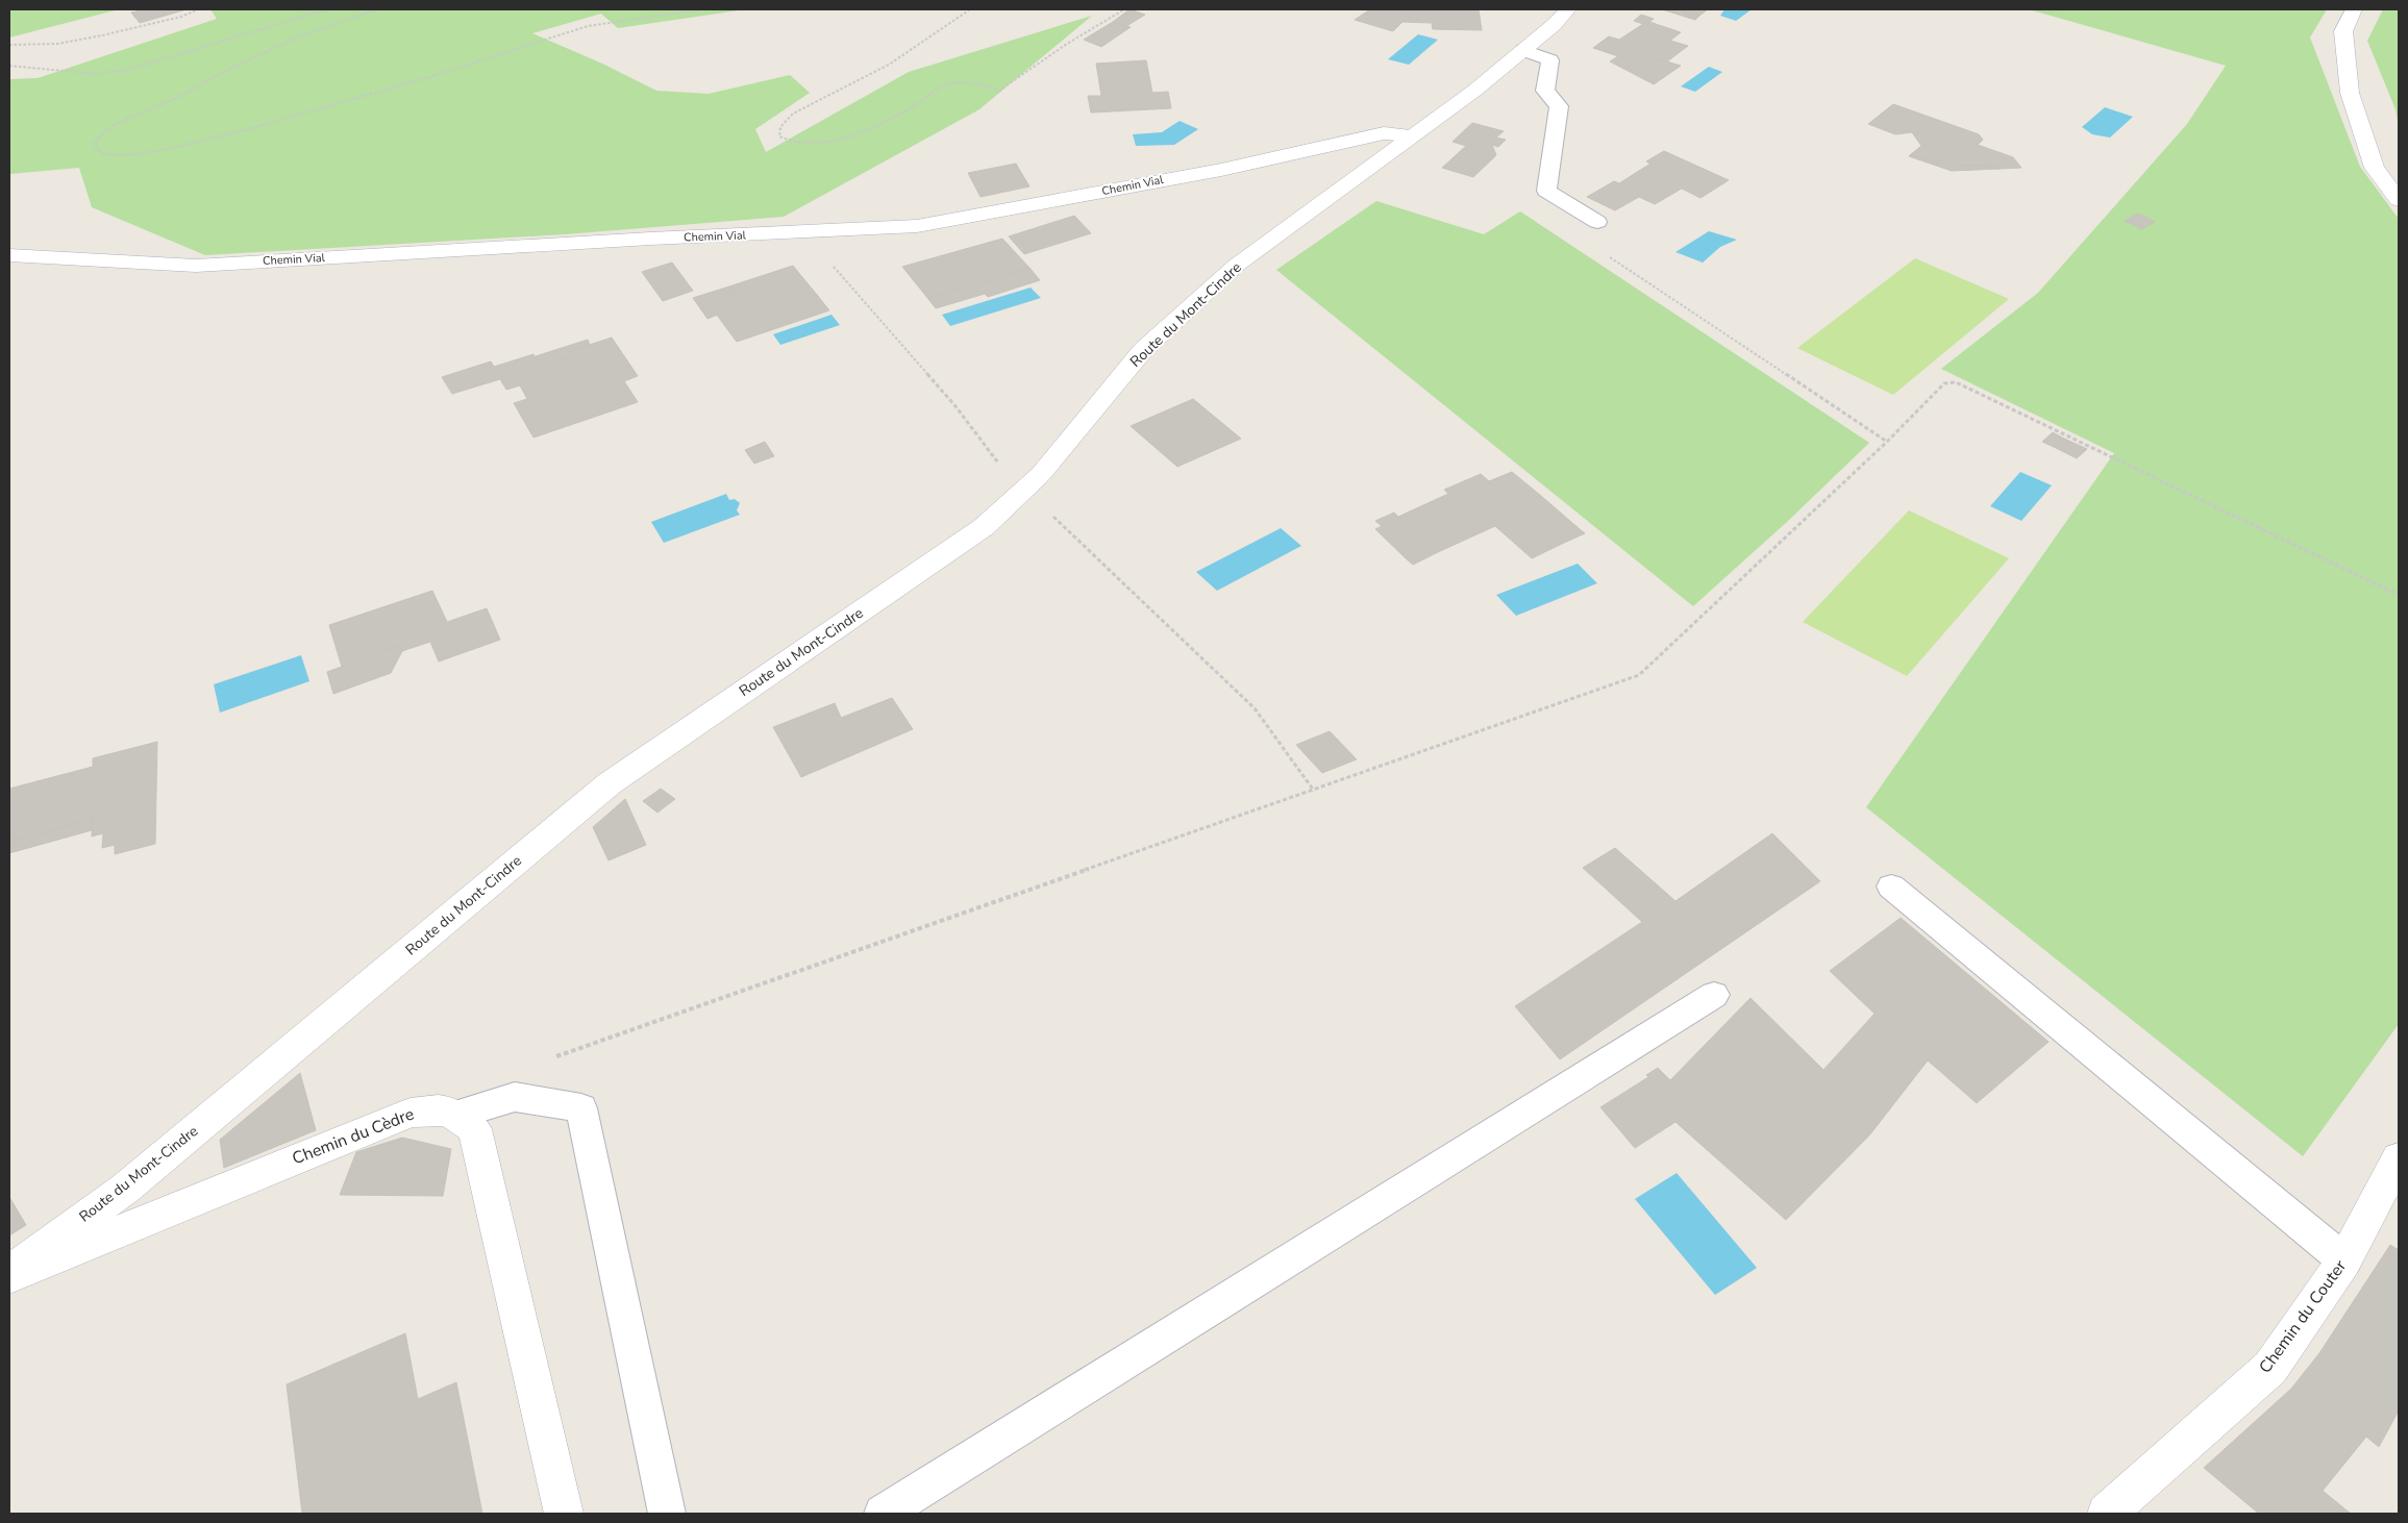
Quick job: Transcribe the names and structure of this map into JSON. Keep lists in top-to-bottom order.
{
  "streets": {
    "street": [
      "Chemin Vial",
      "Route du Mont-Cindre",
      "Chemin du Cèdre",
      "Chemin du Couter"
    ]
  },
  "crossings": [
    ["Chemin Vial", "Route du Mont-Cindre"]
  ]
}
